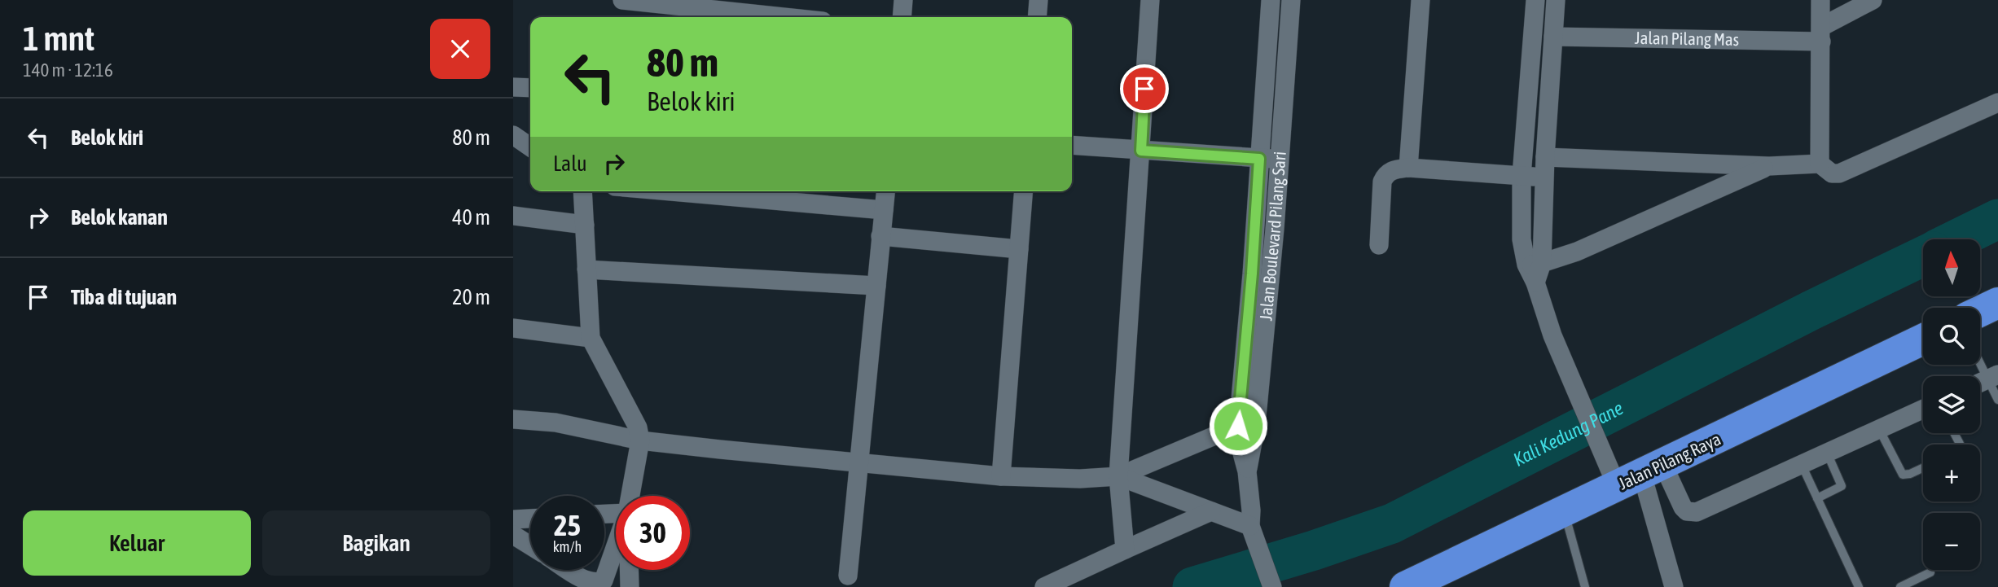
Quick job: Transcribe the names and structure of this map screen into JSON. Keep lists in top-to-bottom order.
{
  "streets": {
    "highway": ["Jalan Pilang Raya"],
    "street": ["Jalan Pilang Mas", "Jalan Boulevard Pilang Sari"]
  },
  "water": ["Kali Kedung Pane"],
  "north": "top",
  "page": {
    "heading": ["1 mnt", "140 m · 12:16"],
    "turn": ["80 m", "Belok kiri"],
    "list": [
      {
        "name": "Belok kiri",
        "value": "80 m"
      },
      {
        "name": "Belok kanan",
        "value": "40 m"
      },
      {
        "name": "Tiba di tujuan",
        "value": "20 m"
      }
    ],
    "then": "Lalu",
    "map_buttons": ["+", "−"],
    "speed": "25 km/h",
    "limit": "30",
    "buttons": ["Keluar", "Bagikan"]
  }
}
